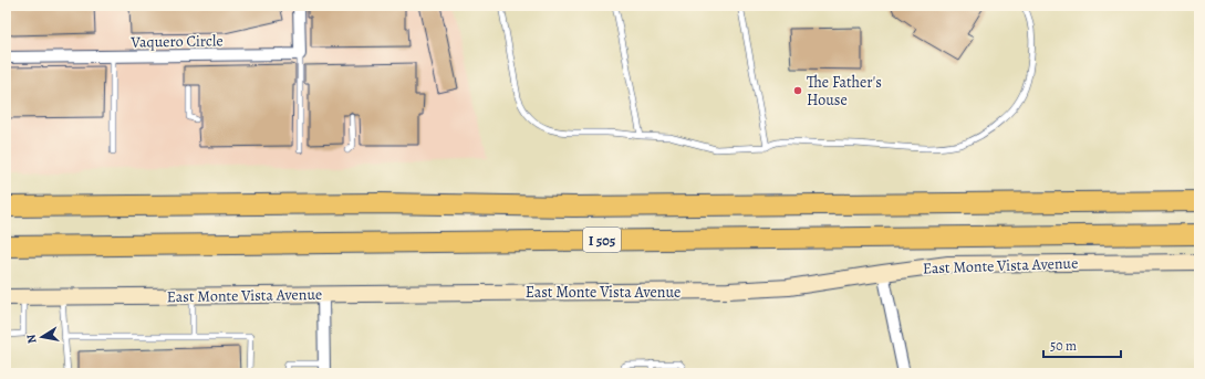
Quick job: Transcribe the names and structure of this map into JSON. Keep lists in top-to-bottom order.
{
  "streets": {
    "highway": ["I 505"],
    "street": ["Vaquero Circle", "East Monte Vista Avenue"]
  },
  "places": ["The Father's House"],
  "scale_bar": "50 m",
  "north": "left"
}
